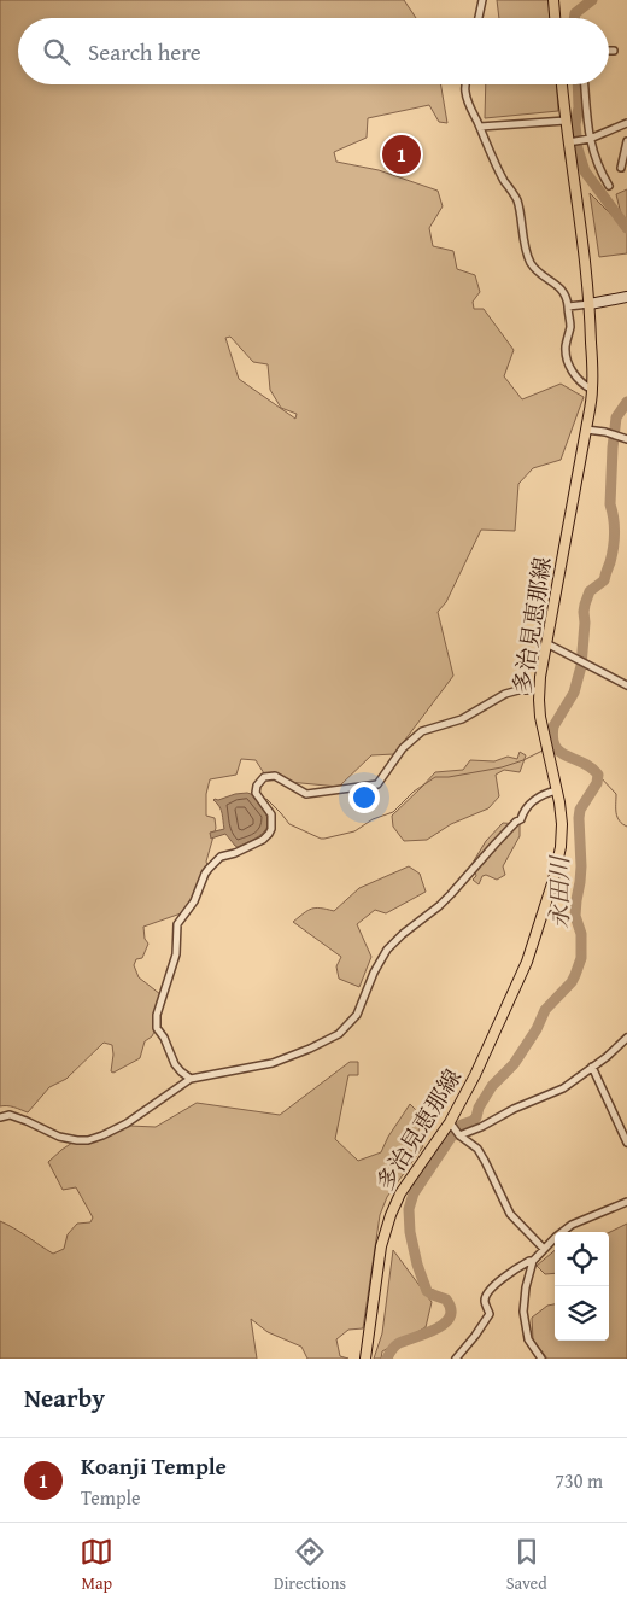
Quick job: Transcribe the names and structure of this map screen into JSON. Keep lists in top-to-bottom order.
{
  "streets": {
    "main road": ["多治見恵那線"]
  },
  "water": ["永田川"],
  "page": {
    "search": "Search here",
    "pins": "1",
    "heading": "Nearby",
    "list": [
      {
        "mark": "1",
        "name": "Koanji Temple",
        "note": "Temple",
        "value": "730 m"
      }
    ],
    "nav": ["Map", "Directions", "Saved"]
  }
}
